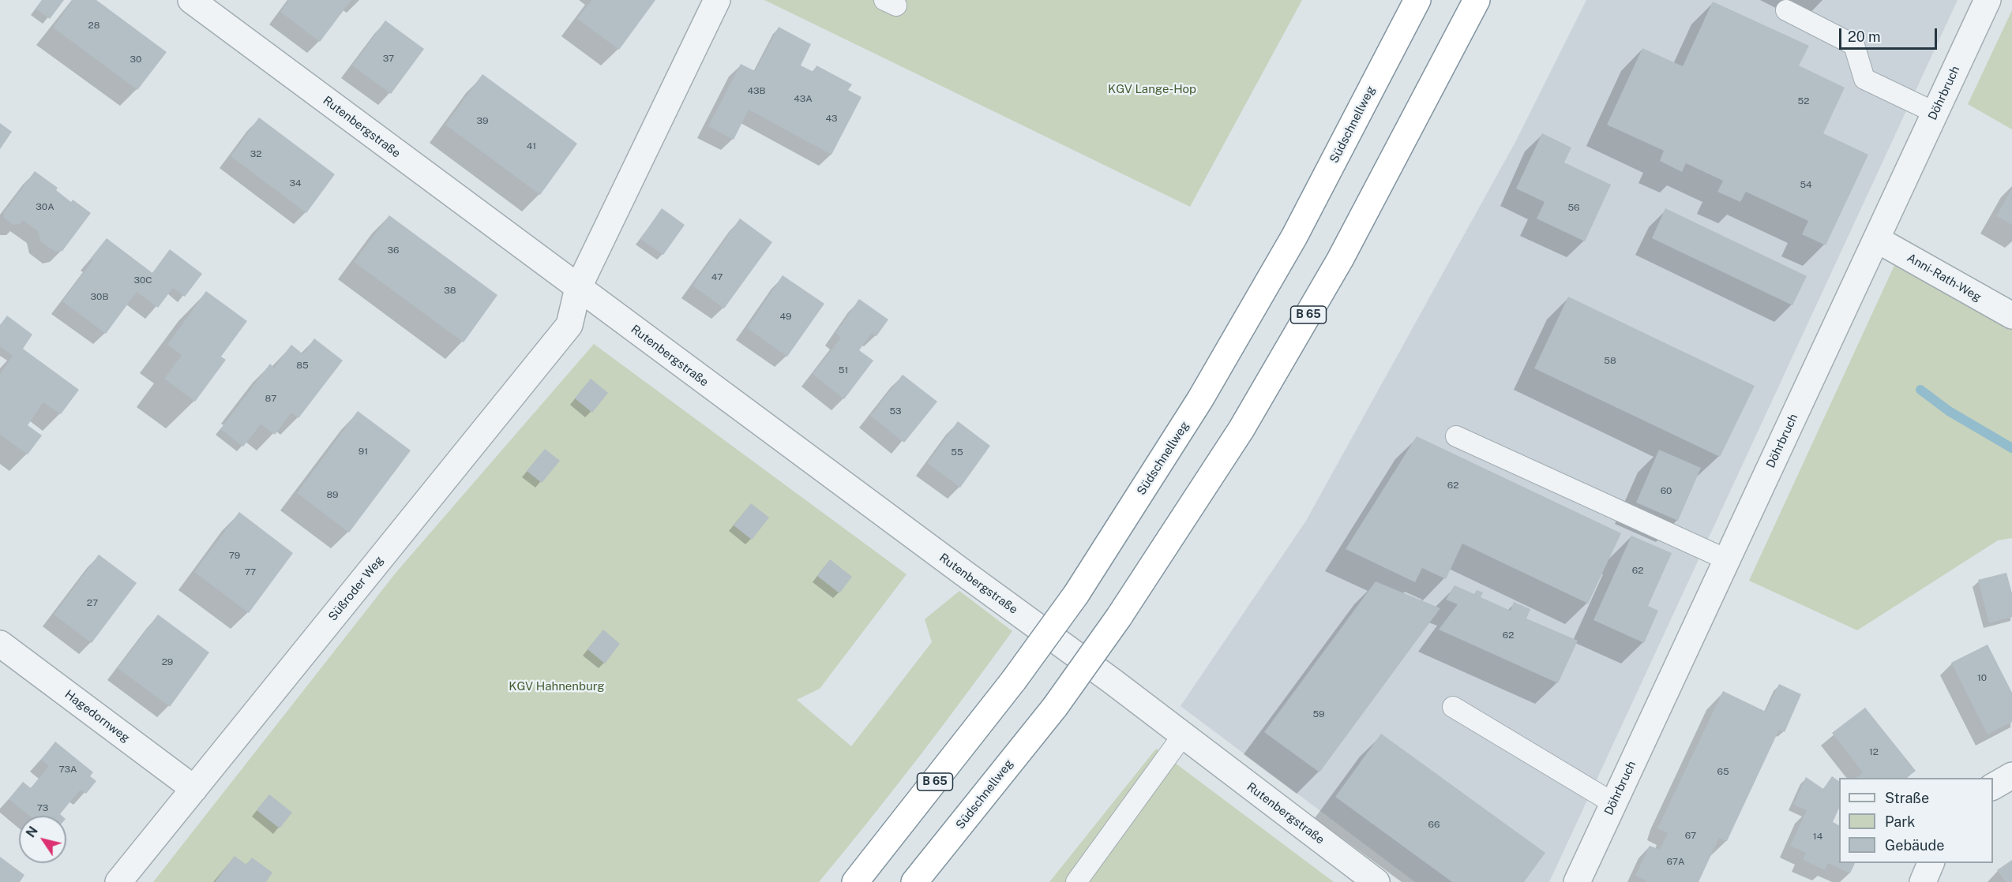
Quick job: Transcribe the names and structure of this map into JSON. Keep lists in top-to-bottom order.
{
  "streets": {
    "highway": ["Südschnellweg", "B 65"],
    "street": [
      "Döhrbruch",
      "Rutenbergstraße",
      "Anni-Rath-Weg",
      "Süßroder Weg",
      "Hagedornweg"
    ]
  },
  "crossings": [
    ["Döhrbruch", "Anni-Rath-Weg"],
    ["Rutenbergstraße", "Süßroder Weg"],
    ["Süßroder Weg", "Hagedornweg"]
  ],
  "parks": ["KGV Lange-Hop", "KGV Hahnenburg"],
  "house_numbers": [
    "28",
    "37",
    "30",
    "43B",
    "43A",
    "52",
    "43",
    "39",
    "41",
    "32",
    "34",
    "54",
    "30A",
    "56",
    "36",
    "47",
    "30C",
    "38",
    "30B",
    "49",
    "58",
    "85",
    "51",
    "87",
    "53",
    "91",
    "55",
    "62",
    "60",
    "89",
    "79",
    "62",
    "77",
    "27",
    "62",
    "29",
    "10",
    "59",
    "12",
    "73A",
    "65",
    "73",
    "66",
    "67",
    "14",
    "67A"
  ],
  "legend": ["Straße", "Park", "Gebäude"],
  "scale_bar": "20 m",
  "north": "top left"
}
